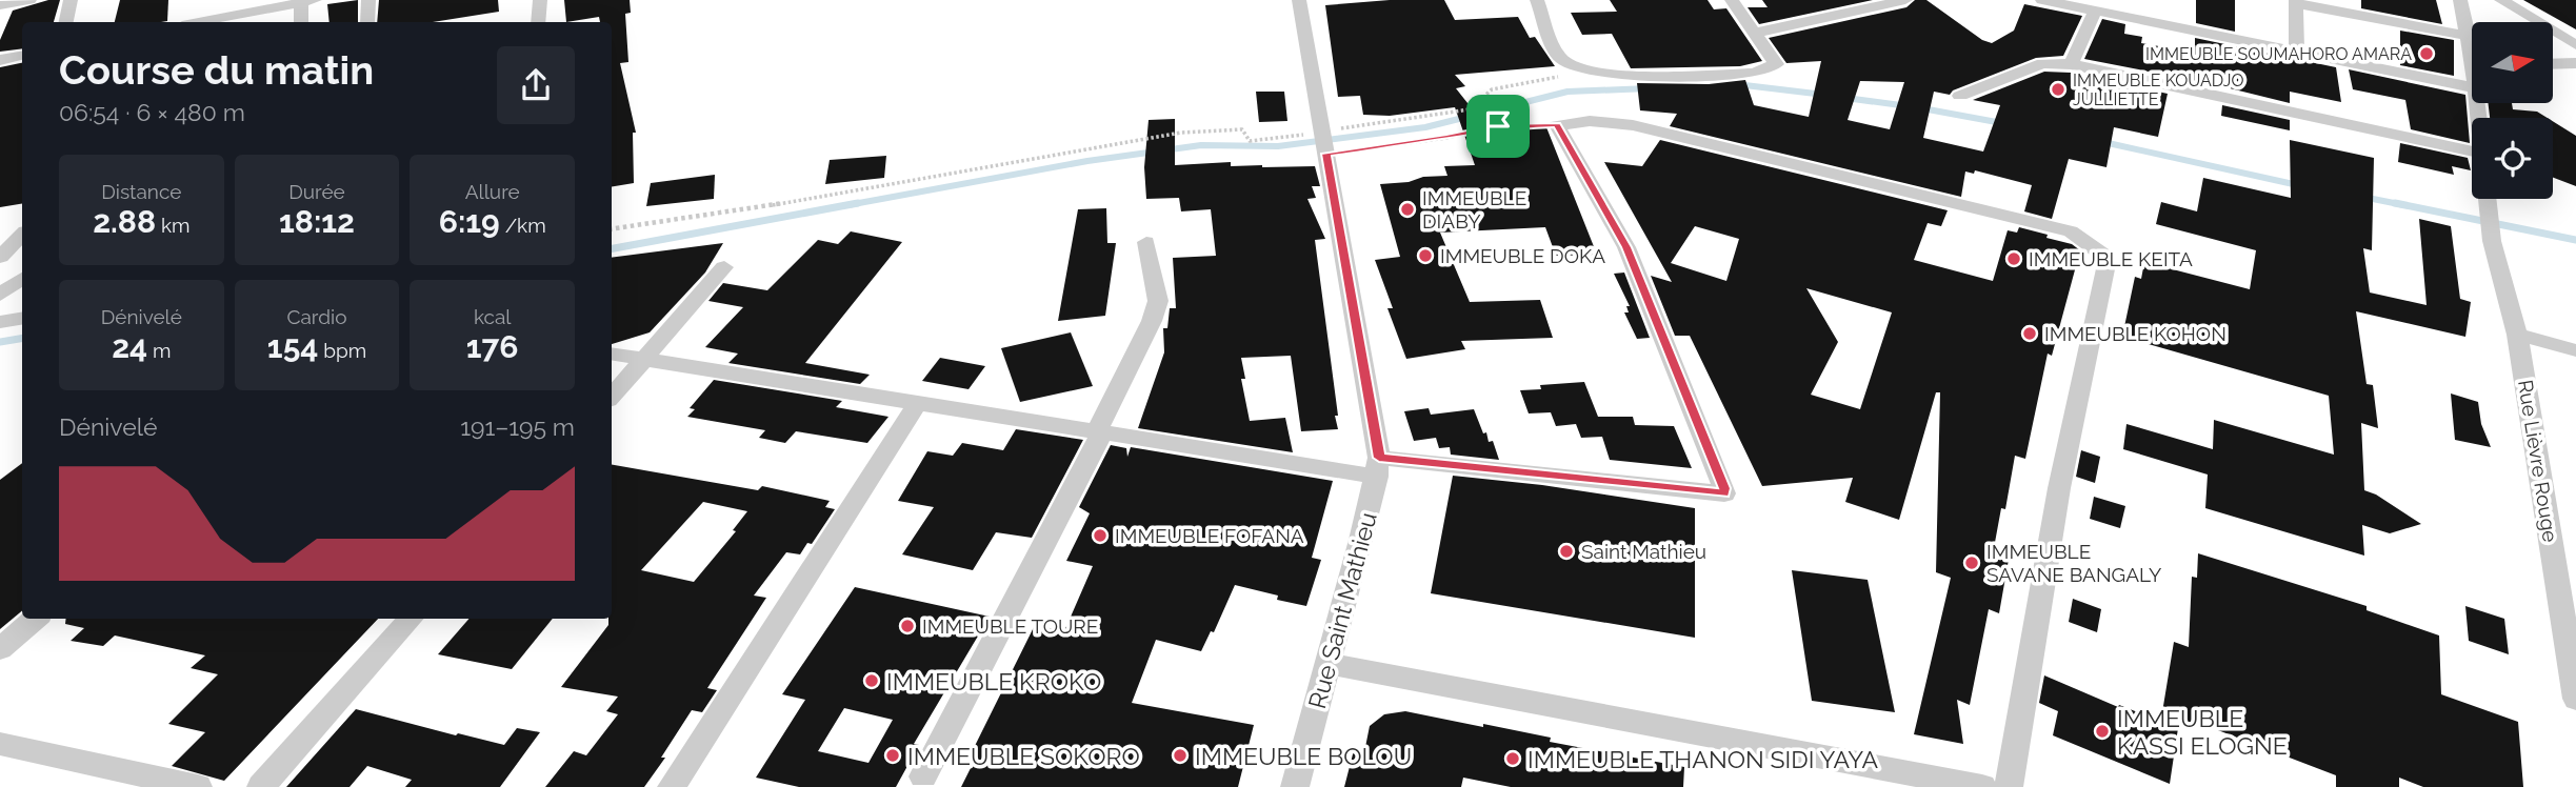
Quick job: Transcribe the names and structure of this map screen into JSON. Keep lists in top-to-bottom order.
{
  "streets": {
    "street": ["Rue Lièvre Rouge", "Rue Saint Mathieu"]
  },
  "places": [
    "IMMEUBLE SOUMAHORO AMARA",
    "IMMEUBLE KOUADJO JULLIETTE",
    "IMMEUBLE DIABY",
    "IMMEUBLE DOKA",
    "IMMEUBLE KEITA",
    "IMMEUBLE KOHON",
    "IMMEUBLE FOFANA",
    "Saint Mathieu",
    "IMMEUBLE SAVANE BANGALY",
    "IMMEUBLE TOURE",
    "IMMEUBLE KROKO",
    "IMMEUBLE KASSI ELOGNE",
    "IMMEUBLE SOKORO",
    "IMMEUBLE BOLOU",
    "IMMEUBLE THANON SIDI YAYA"
  ],
  "north": "right",
  "page": {
    "heading": ["Course du matin", "06:54 · 6 × 480 m"],
    "stats": [
      ["Distance", "2.88 km"],
      ["Durée", "18:12"],
      ["Allure", "6:19 /km"],
      ["Dénivelé", "24 m"],
      ["Cardio", "154 bpm"],
      ["kcal", "176"]
    ],
    "chart": ["Dénivelé", "191–195 m"]
  }
}
